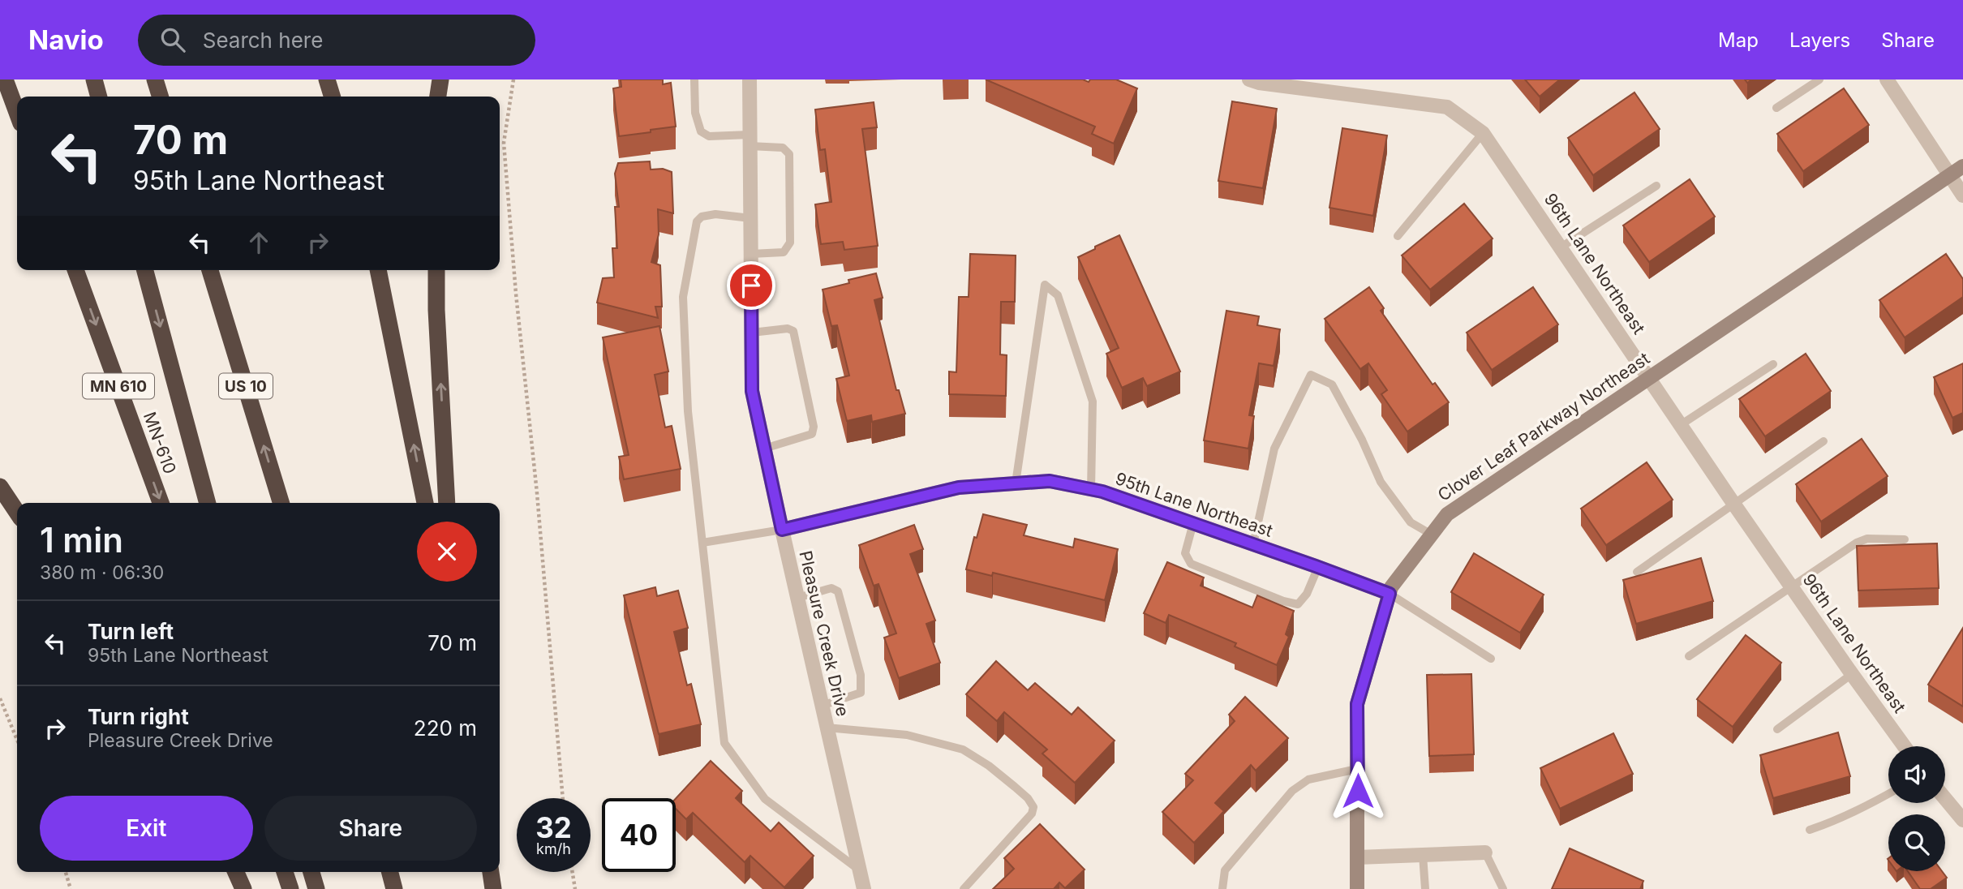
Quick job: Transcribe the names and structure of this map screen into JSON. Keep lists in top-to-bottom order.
{
  "streets": {
    "highway": ["MN 610", "US 10", "MN-610"],
    "street": [
      "96th Lane Northeast",
      "Clover Leaf Parkway Northeast",
      "95th Lane Northeast",
      "Pleasure Creek Drive"
    ]
  },
  "crossings": [
    ["96th Lane Northeast", "Clover Leaf Parkway Northeast"],
    ["Clover Leaf Parkway Northeast", "95th Lane Northeast"],
    ["95th Lane Northeast", "Pleasure Creek Drive"]
  ],
  "page": {
    "header": "Navio",
    "search": "Search here",
    "nav": ["Map", "Layers", "Share"],
    "turn": ["70 m", "95th Lane Northeast"],
    "heading": ["1 min", "380 m · 06:30"],
    "list": [
      {
        "name": "Turn left",
        "note": "95th Lane Northeast",
        "value": "70 m"
      },
      {
        "name": "Turn right",
        "note": "Pleasure Creek Drive",
        "value": "220 m"
      }
    ],
    "buttons": ["Exit", "Share"],
    "speed": "32 km/h",
    "limit": "40"
  }
}
